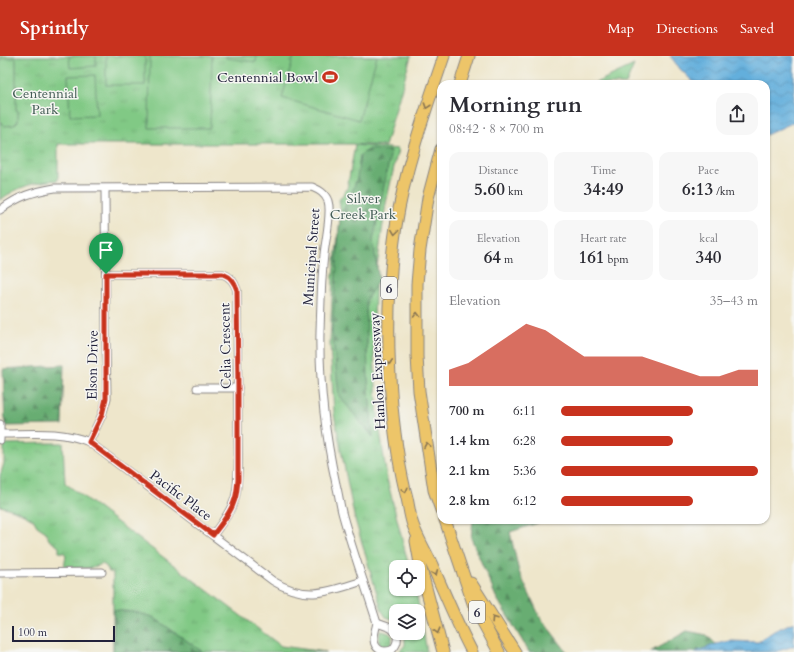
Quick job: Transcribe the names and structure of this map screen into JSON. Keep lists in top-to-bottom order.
{
  "streets": {
    "highway": ["6", "Hanlon Expressway"],
    "street": [
      "Municipal Street",
      "Celia Crescent",
      "Elson Drive",
      "Pacific Place"
    ]
  },
  "crossings": [
    ["Municipal Street", "Elson Drive"],
    ["Municipal Street", "Pacific Place"],
    ["Celia Crescent", "Elson Drive"],
    ["Celia Crescent", "Pacific Place"],
    ["Elson Drive", "Pacific Place"]
  ],
  "parks": ["Centennial Park", "Silver Creek Park"],
  "places": {
    "sports": ["Centennial Bowl"]
  },
  "scale_bar": "100 m",
  "page": {
    "header": "Sprintly",
    "nav": ["Map", "Directions", "Saved"],
    "heading": ["Morning run", "08:42 · 8 × 700 m"],
    "stats": [
      ["Distance", "5.60 km"],
      ["Time", "34:49"],
      ["Pace", "6:13 /km"],
      ["Elevation", "64 m"],
      ["Heart rate", "161 bpm"],
      ["kcal", "340"]
    ],
    "chart": ["Elevation", "35–43 m"],
    "list": [
      {
        "name": "700 m",
        "note": "6:11"
      },
      {
        "name": "1.4 km",
        "note": "6:28"
      },
      {
        "name": "2.1 km",
        "note": "5:36"
      },
      {
        "name": "2.8 km",
        "note": "6:12"
      }
    ],
    "scale": "100 m"
  }
}
